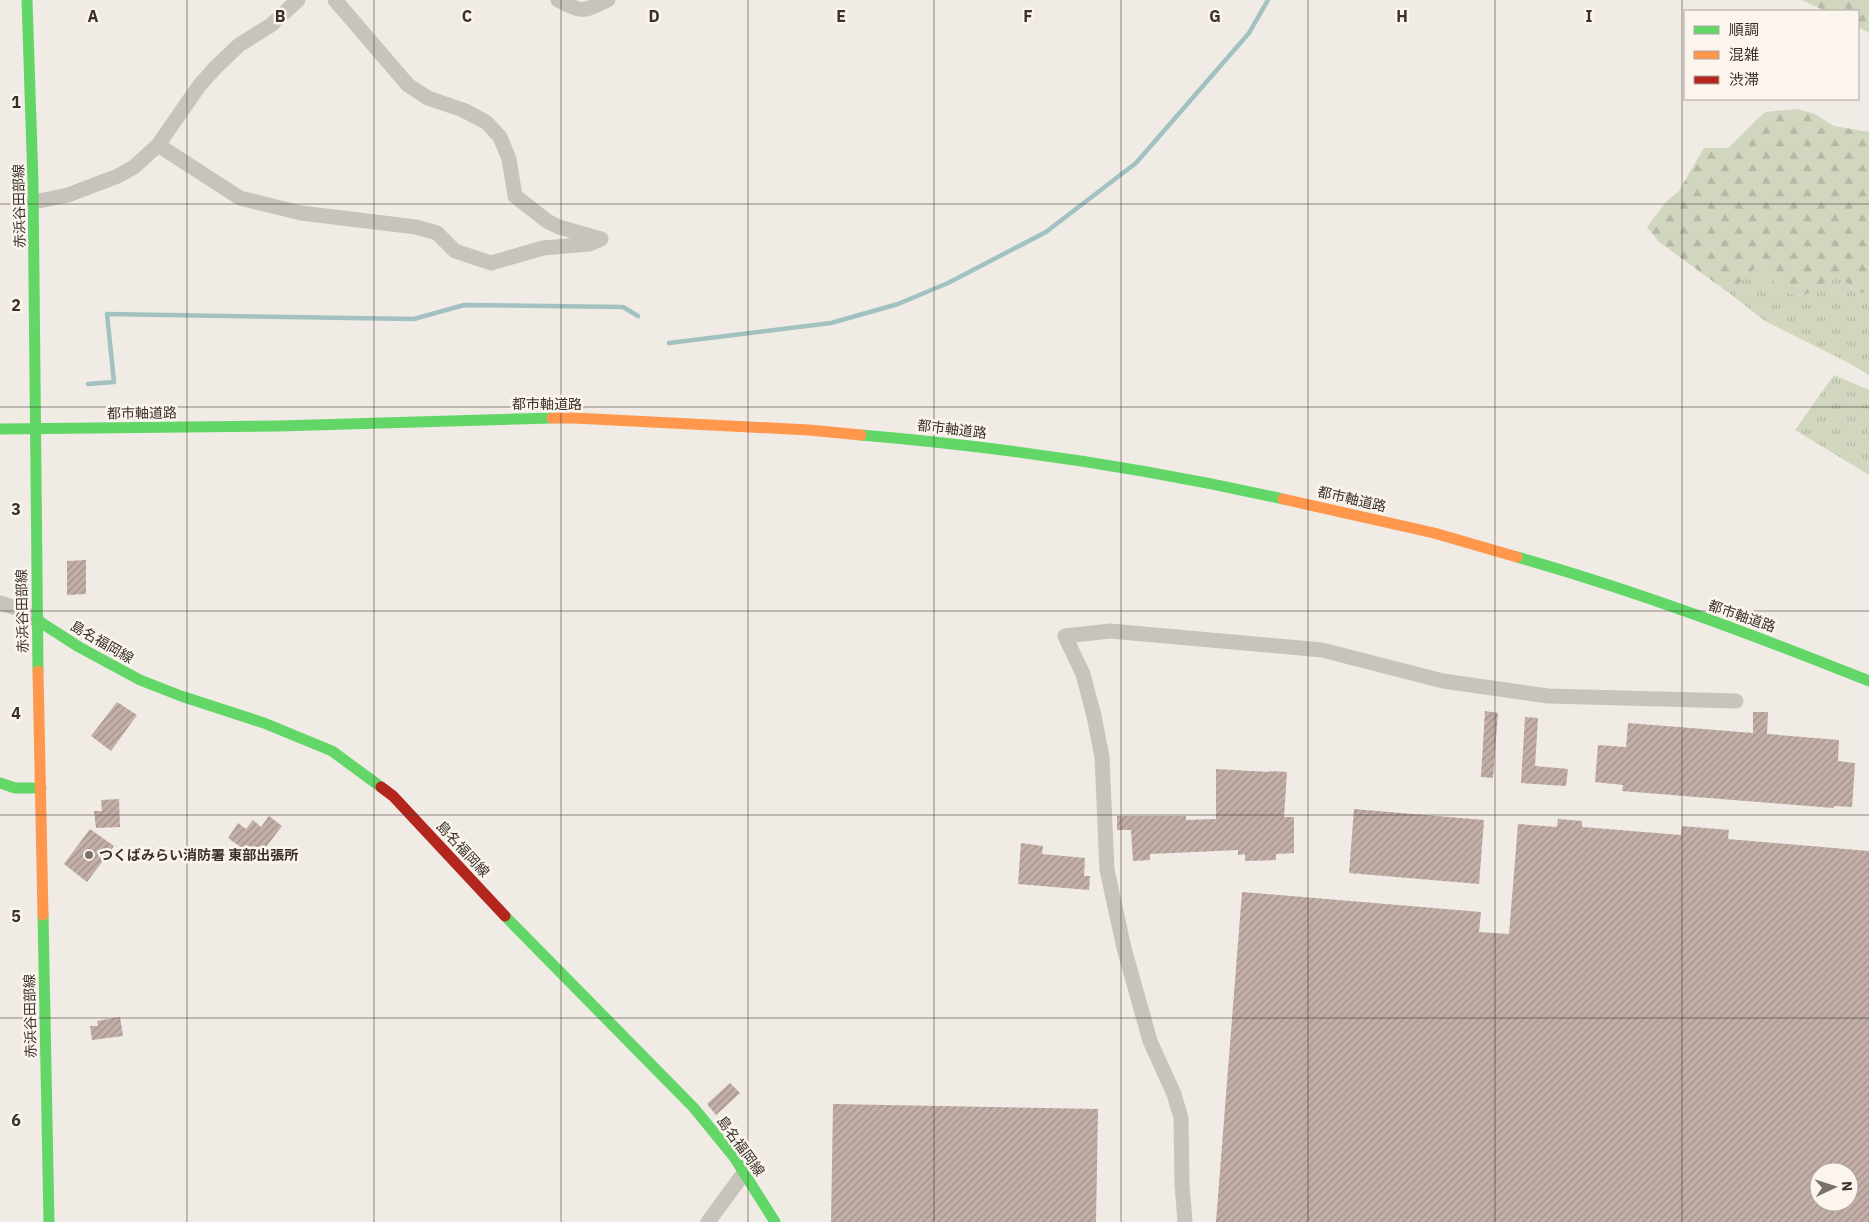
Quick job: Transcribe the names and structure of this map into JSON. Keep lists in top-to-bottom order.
{
  "streets": {
    "main road": ["赤浜谷田部線", "都市軸道路", "島名福岡線"]
  },
  "crossings": [
    ["赤浜谷田部線", "都市軸道路"],
    ["赤浜谷田部線", "島名福岡線"]
  ],
  "places": ["つくばみらい消防署 東部出張所"],
  "legend": ["順調", "混雑", "渋滞"],
  "north": "right",
  "grid": {
    "columns": [
      "A",
      "B",
      "C",
      "D",
      "E",
      "F",
      "G",
      "H",
      "I"
    ],
    "rows": [
      "1",
      "2",
      "3",
      "4",
      "5",
      "6"
    ]
  }
}
